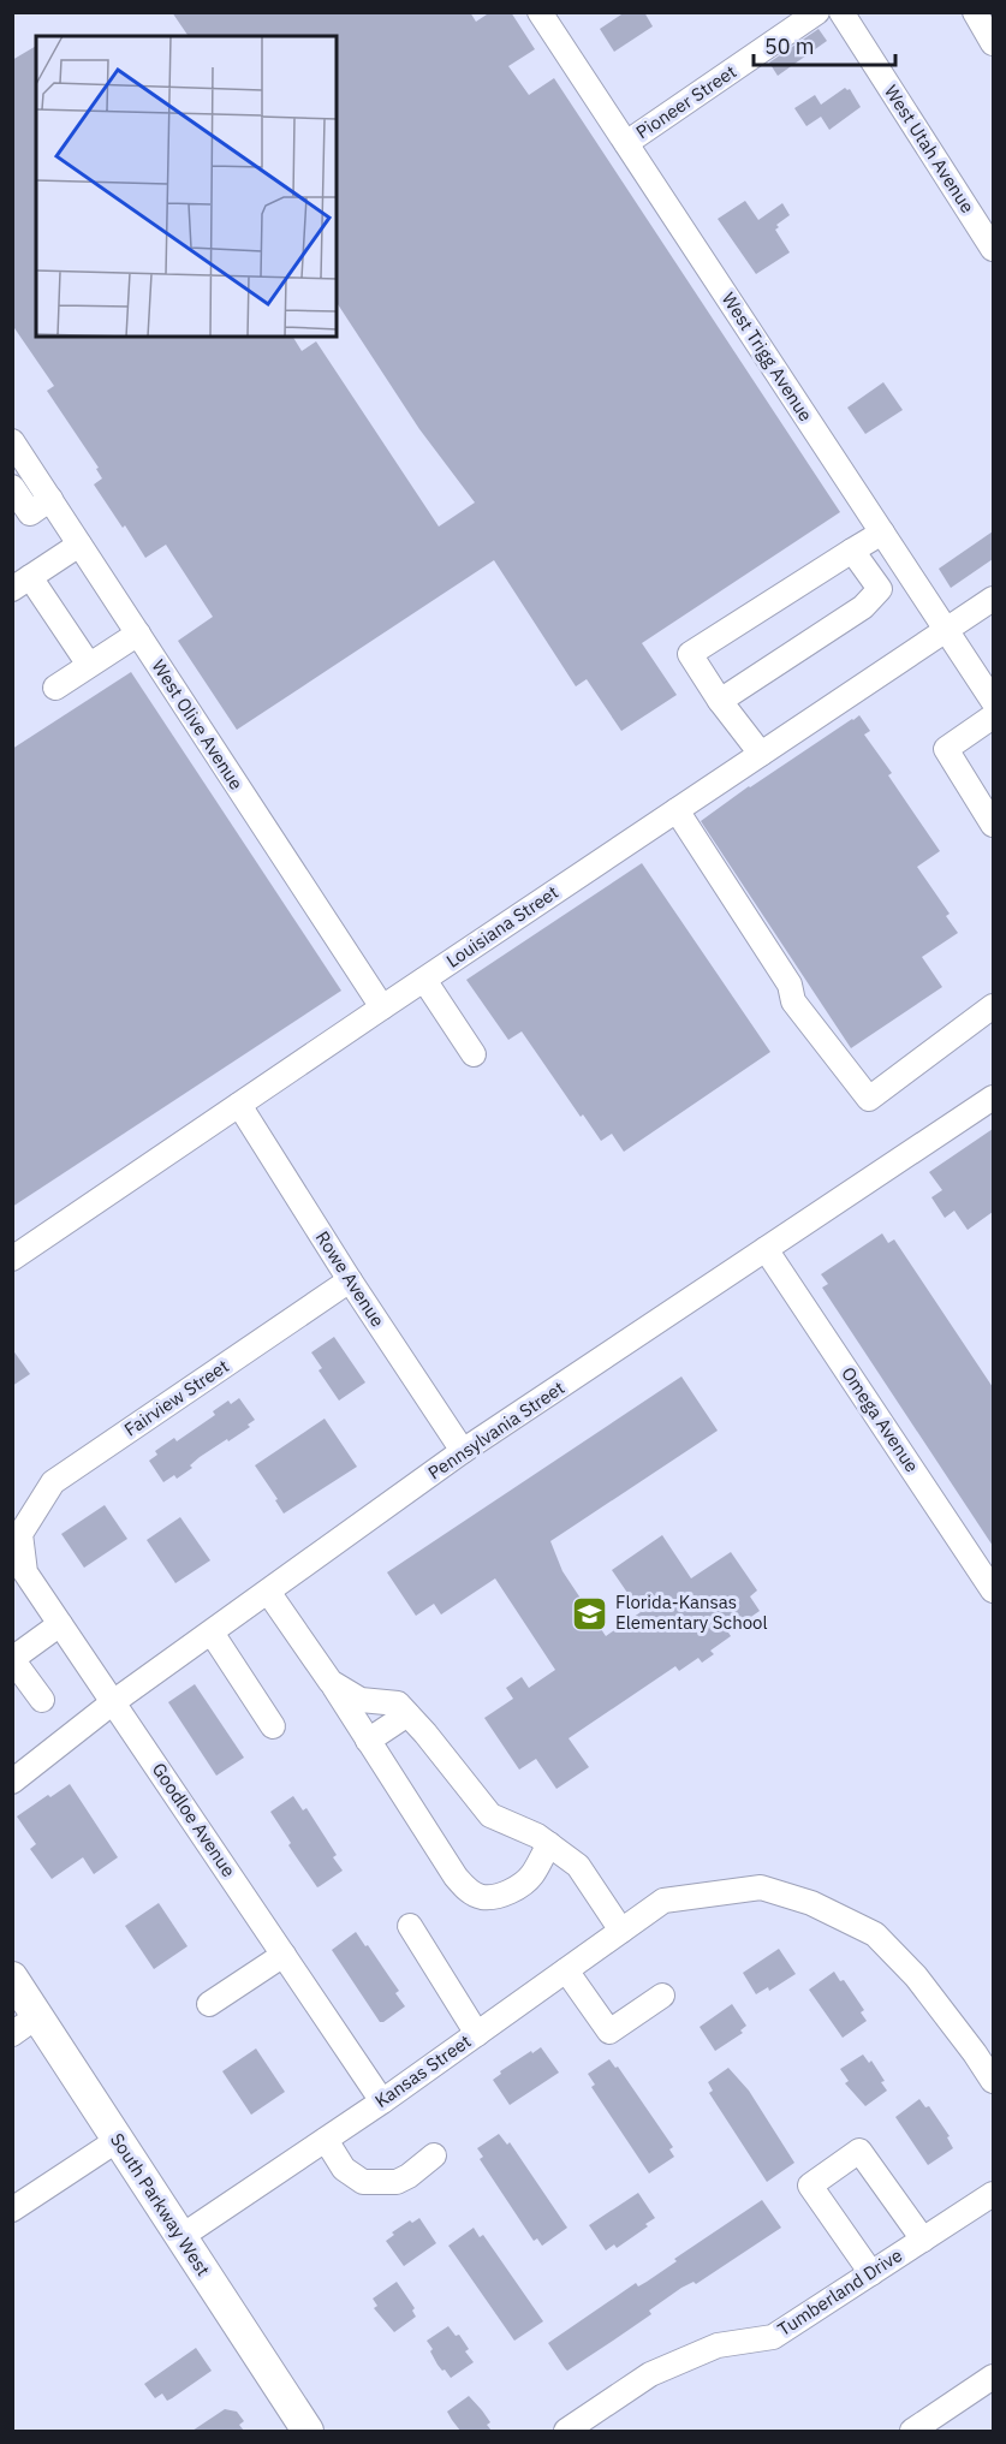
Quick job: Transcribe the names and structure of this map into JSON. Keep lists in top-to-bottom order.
{
  "streets": {
    "main road": ["South Parkway West"],
    "street": [
      "Pioneer Street",
      "West Utah Avenue",
      "West Trigg Avenue",
      "West Olive Avenue",
      "Louisiana Street",
      "Rowe Avenue",
      "Fairview Street",
      "Omega Avenue",
      "Pennsylvania Street",
      "Goodloe Avenue",
      "Kansas Street",
      "Tumberland Drive"
    ]
  },
  "crossings": [
    ["Pioneer Street", "West Trigg Avenue"],
    ["West Trigg Avenue", "Louisiana Street"],
    ["West Olive Avenue", "Louisiana Street"],
    ["Louisiana Street", "Rowe Avenue"],
    ["Rowe Avenue", "Fairview Street"],
    ["Rowe Avenue", "Pennsylvania Street"],
    ["Fairview Street", "Goodloe Avenue"],
    ["Omega Avenue", "Pennsylvania Street"],
    ["Pennsylvania Street", "Goodloe Avenue"],
    ["Goodloe Avenue", "Kansas Street"],
    ["Kansas Street", "South Parkway West"]
  ],
  "places": {
    "school or university": ["Florida-Kansas Elementary School"]
  },
  "scale_bar": "50 m"
}
